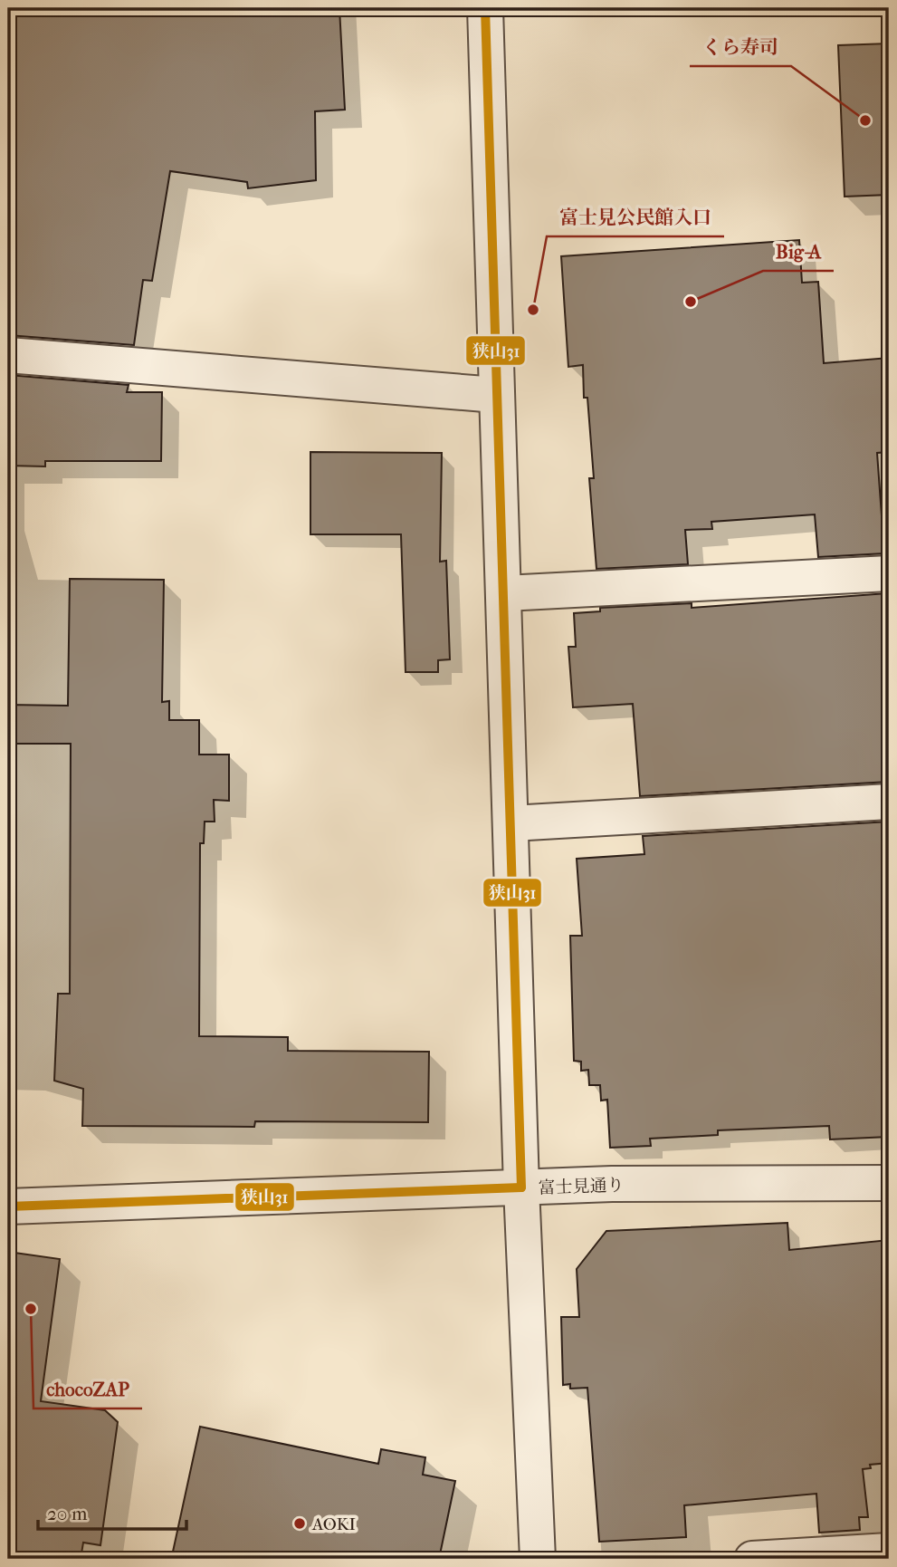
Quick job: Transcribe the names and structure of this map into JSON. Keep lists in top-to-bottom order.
{
  "streets": {
    "street": ["富士見通り"]
  },
  "places": [
    "くら寿司",
    "Big-A",
    "富士見公民館入口",
    "chocoZAP",
    "AOKI"
  ],
  "lines": ["transit line 狭山31"],
  "scale_bar": "20 m"
}
